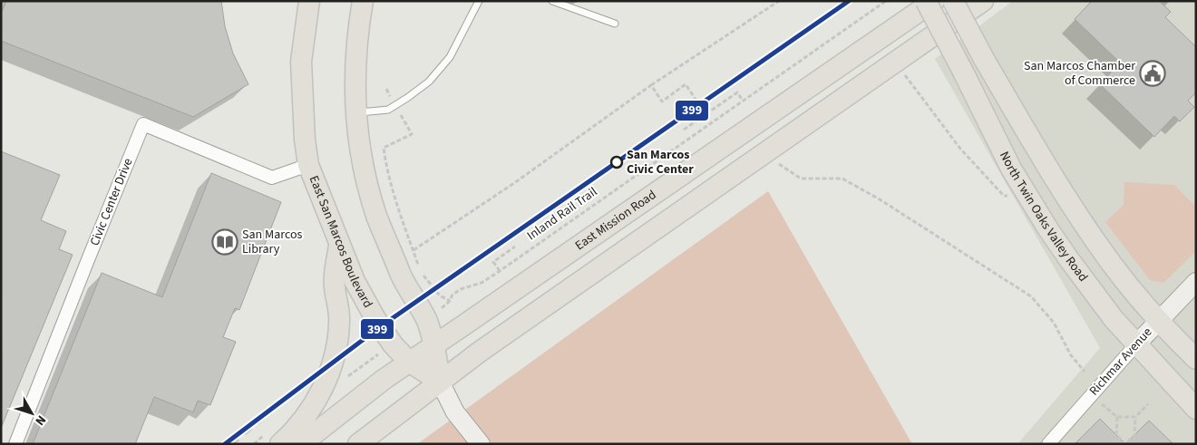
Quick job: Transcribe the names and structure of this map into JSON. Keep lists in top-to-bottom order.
{
  "streets": {
    "main road": [
      "North Twin Oaks Valley Road",
      "East Mission Road",
      "East San Marcos Boulevard",
      "Richmar Avenue"
    ],
    "street": ["Civic Center Drive"],
    "path": ["Inland Rail Trail"]
  },
  "crossings": [
    ["Civic Center Drive", "East San Marcos Boulevard"],
    ["North Twin Oaks Valley Road", "Richmar Avenue"],
    ["East Mission Road", "East San Marcos Boulevard"]
  ],
  "places": {
    "public building": ["San Marcos Chamber of Commerce"],
    "other": ["San Marcos Civic Center"],
    "library": ["San Marcos Library"]
  },
  "lines": ["transit line 399"],
  "north": "bottom right"
}
